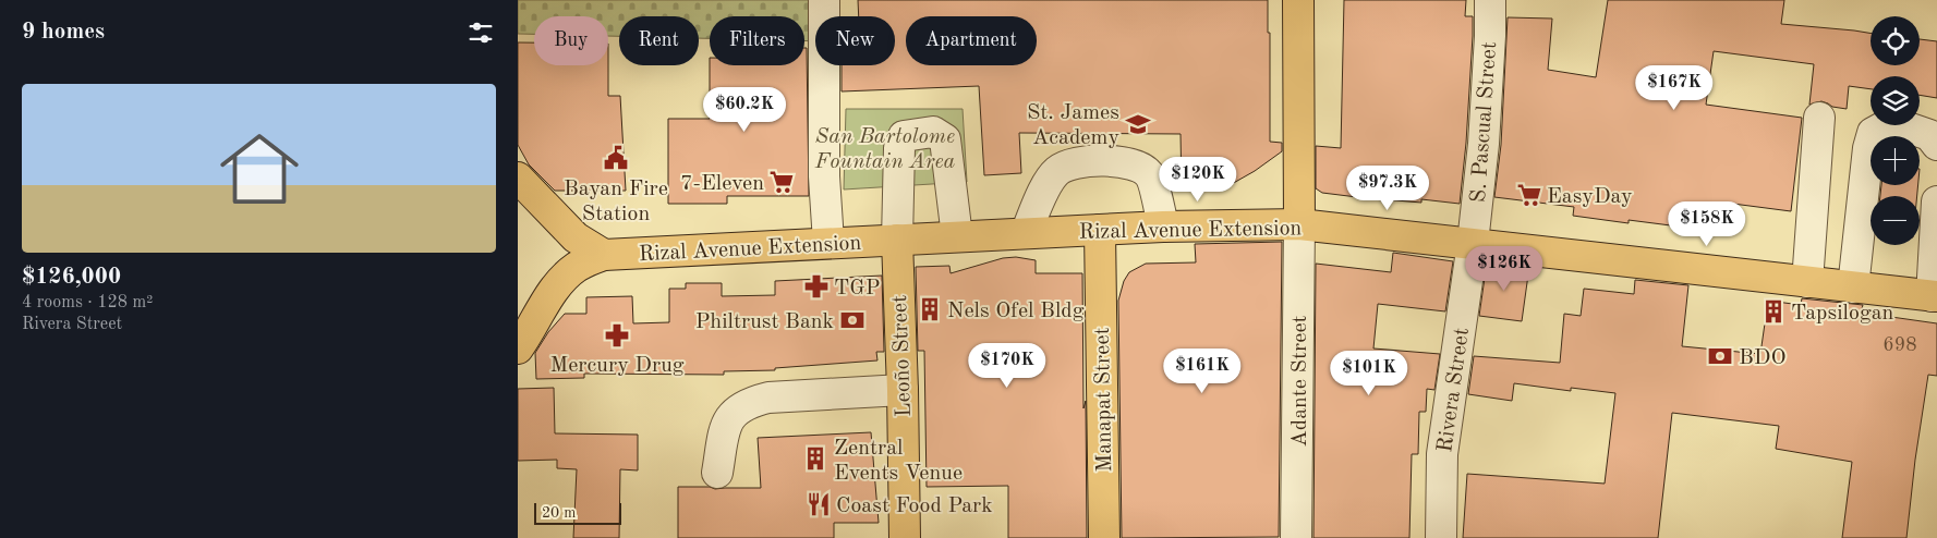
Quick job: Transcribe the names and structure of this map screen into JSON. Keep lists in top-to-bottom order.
{
  "streets": {
    "main road": ["Rizal Avenue Extension", "Leoño Street", "Manapat Street"],
    "street": ["S. Pascual Street", "Adante Street", "Rivera Street"]
  },
  "crossings": [
    ["S. Pascual Street", "Rizal Avenue Extension"],
    ["S. Pascual Street", "Rivera Street"],
    ["Rizal Avenue Extension", "Leoño Street"],
    ["Rizal Avenue Extension", "Adante Street"],
    ["Rizal Avenue Extension", "Rivera Street"],
    ["Rizal Avenue Extension", "Manapat Street"]
  ],
  "parks": ["San Bartolome Fountain Area"],
  "places": {
    "school or university": ["St. James Academy"],
    "public building": ["Bayan Fire Station"],
    "supermarket": ["7-Eleven", "EasyDay"],
    "pharmacy": ["TGP", "Mercury Drug"],
    "building": ["Nels Ofel Bldg", "Tapsilogan", "Zentral Events Venue"],
    "bank": ["Philtrust Bank", "BDO"],
    "restaurant": ["Coast Food Park"]
  },
  "house_numbers": ["698"],
  "scale_bar": "20 m",
  "page": {
    "heading": "9 homes",
    "map_buttons": ["+", "−"],
    "chip": [
      "Buy",
      "Rent",
      "Filters",
      "New",
      "Apartment"
    ],
    "list": [
      {
        "name": "$126,000",
        "note": "4 rooms · 128 m² · Rivera Street"
      }
    ],
    "price": [
      "$167K",
      "$60.2K",
      "$120K",
      "$97.3K",
      "$158K",
      "$126K",
      "$170K",
      "$161K",
      "$101K"
    ],
    "scale": "20 m"
  }
}
